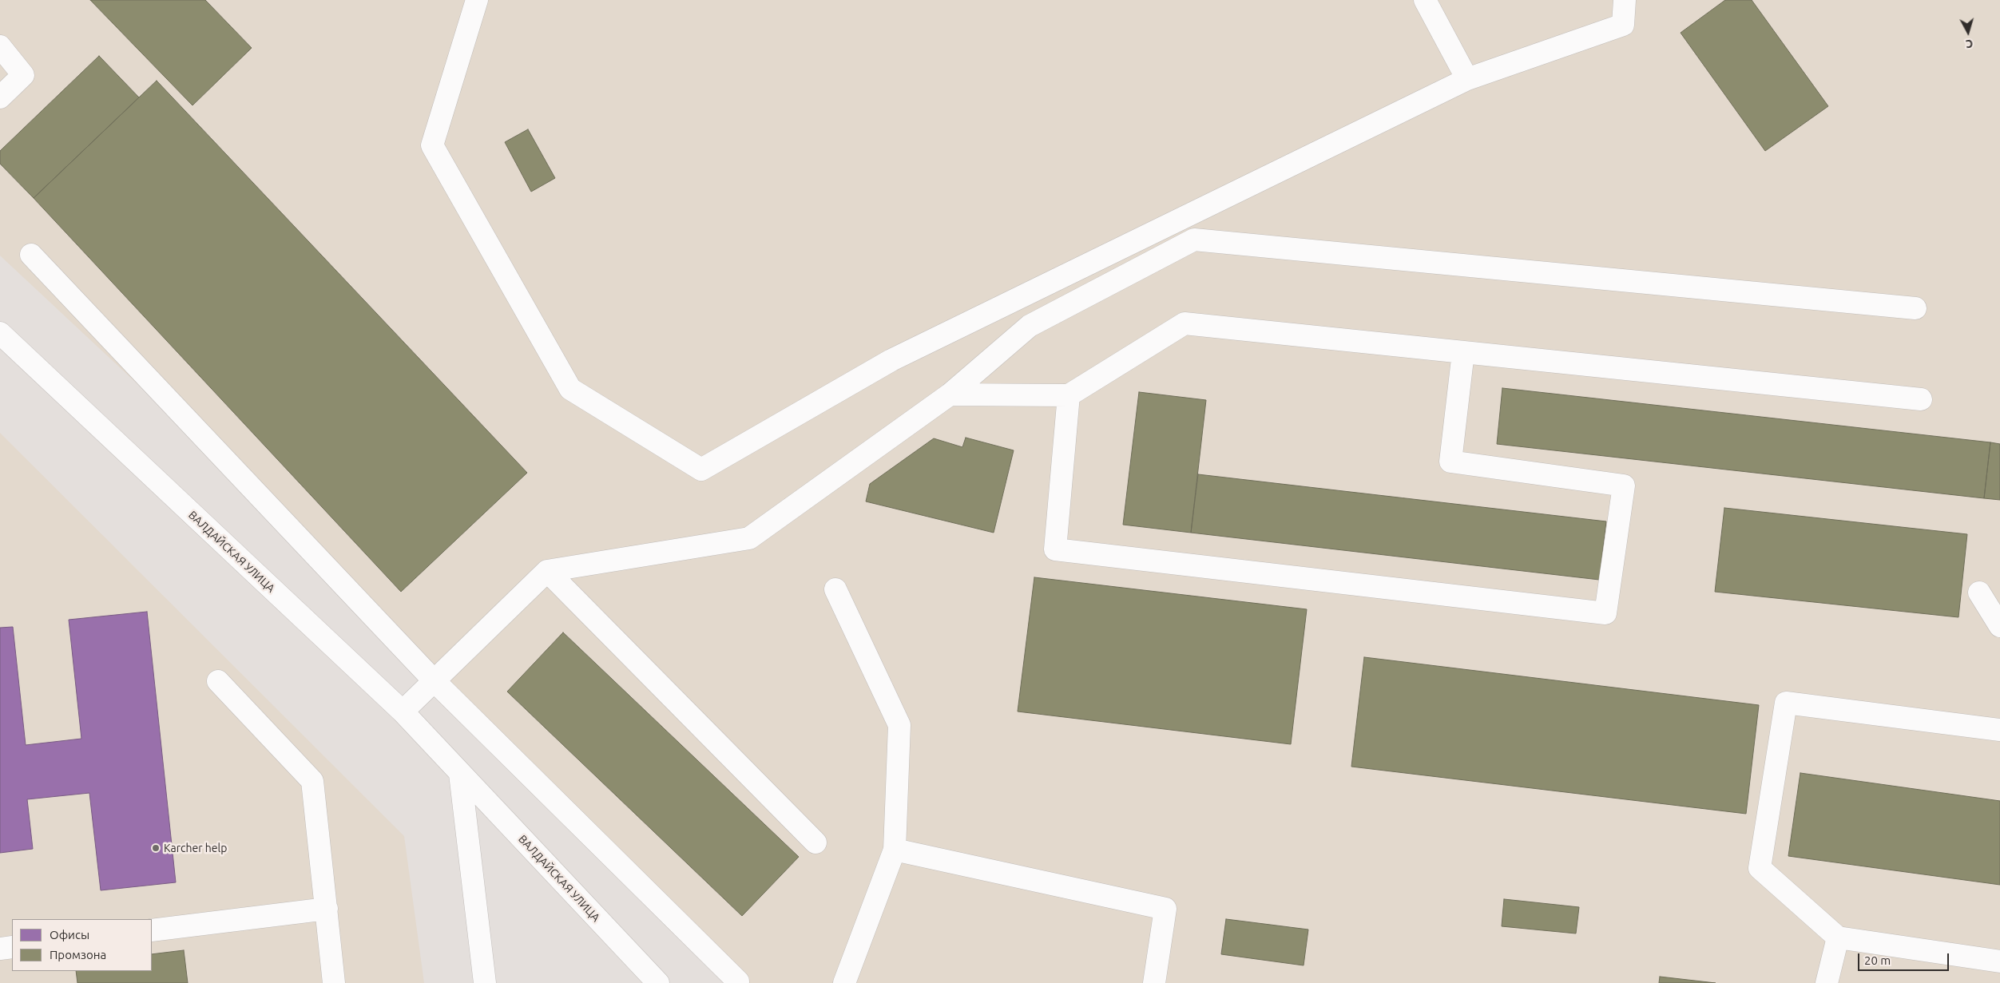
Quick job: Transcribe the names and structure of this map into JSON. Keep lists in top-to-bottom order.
{
  "streets": {
    "street": ["ВАЛДАЙСКАЯ УЛИЦА"]
  },
  "places": ["Karcher help"],
  "legend": ["Офисы", "Промзона"],
  "scale_bar": "20 m",
  "north": "bottom"
}
